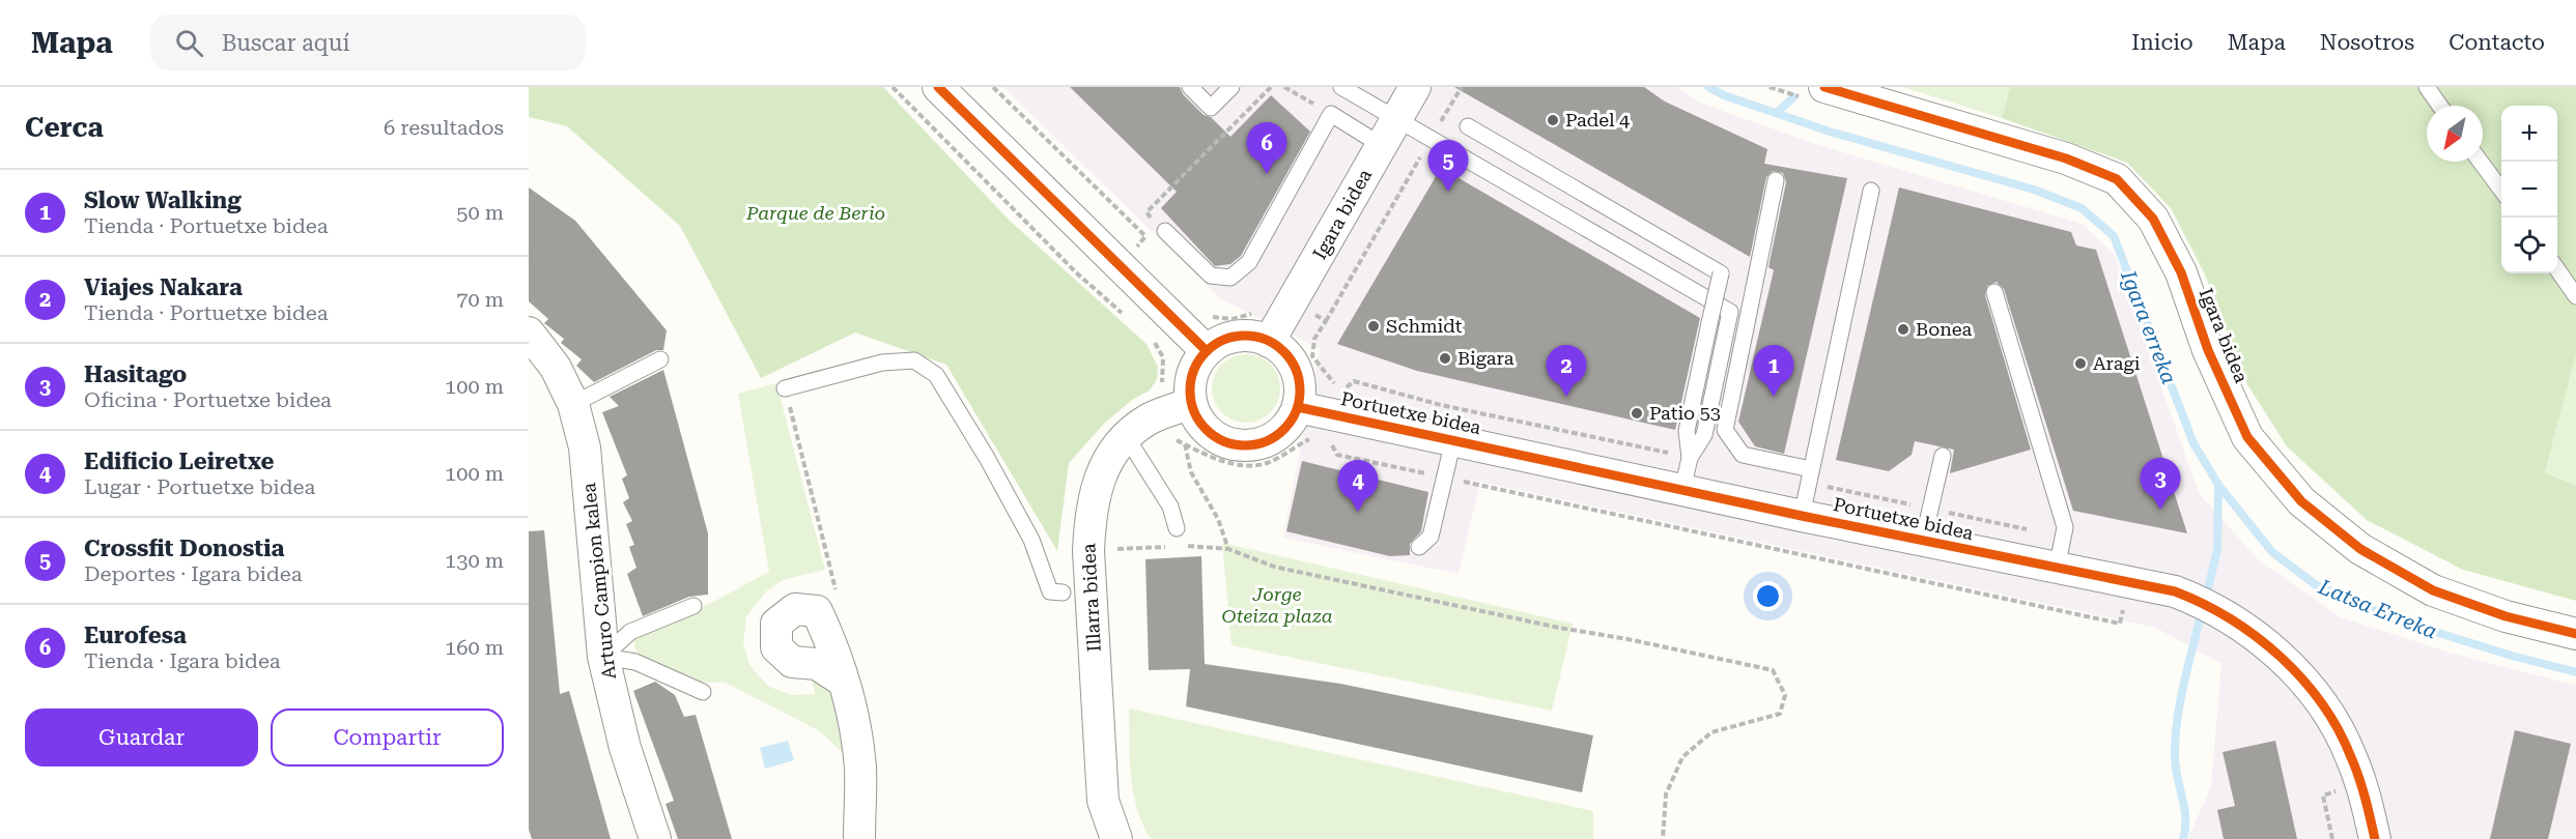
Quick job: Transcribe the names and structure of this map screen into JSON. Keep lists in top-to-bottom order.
{
  "streets": {
    "street": [
      "Igara bidea",
      "Portuetxe bidea",
      "Arturo Campion kalea",
      "Illarra bidea"
    ]
  },
  "crossings": [
    ["Igara bidea", "Portuetxe bidea"],
    ["Igara bidea", "Illarra bidea"],
    ["Portuetxe bidea", "Illarra bidea"]
  ],
  "water": ["Igara erreka", "Latsa Erreka"],
  "parks": ["Parque de Berio", "Jorge Oteiza plaza"],
  "places": [
    "Padel 4",
    "Schmidt",
    "Bonea",
    "Bigara",
    "Aragi",
    "Patio 53"
  ],
  "north": "bottom left",
  "page": {
    "header": "Mapa",
    "search": "Buscar aquí",
    "nav": [
      "Inicio",
      "Mapa",
      "Nosotros",
      "Contacto"
    ],
    "heading": ["Cerca", "6 resultados"],
    "map_buttons": ["+", "−"],
    "pins": [
      "6",
      "5",
      "1",
      "2",
      "3",
      "4"
    ],
    "list": [
      {
        "mark": "1",
        "name": "Slow Walking",
        "note": "Tienda · Portuetxe bidea",
        "value": "50 m"
      },
      {
        "mark": "2",
        "name": "Viajes Nakara",
        "note": "Tienda · Portuetxe bidea",
        "value": "70 m"
      },
      {
        "mark": "3",
        "name": "Hasitago",
        "note": "Oficina · Portuetxe bidea",
        "value": "100 m"
      },
      {
        "mark": "4",
        "name": "Edificio Leiretxe",
        "note": "Lugar · Portuetxe bidea",
        "value": "100 m"
      },
      {
        "mark": "5",
        "name": "Crossfit Donostia",
        "note": "Deportes · Igara bidea",
        "value": "130 m"
      },
      {
        "mark": "6",
        "name": "Eurofesa",
        "note": "Tienda · Igara bidea",
        "value": "160 m"
      }
    ],
    "buttons": ["Guardar", "Compartir"]
  }
}
